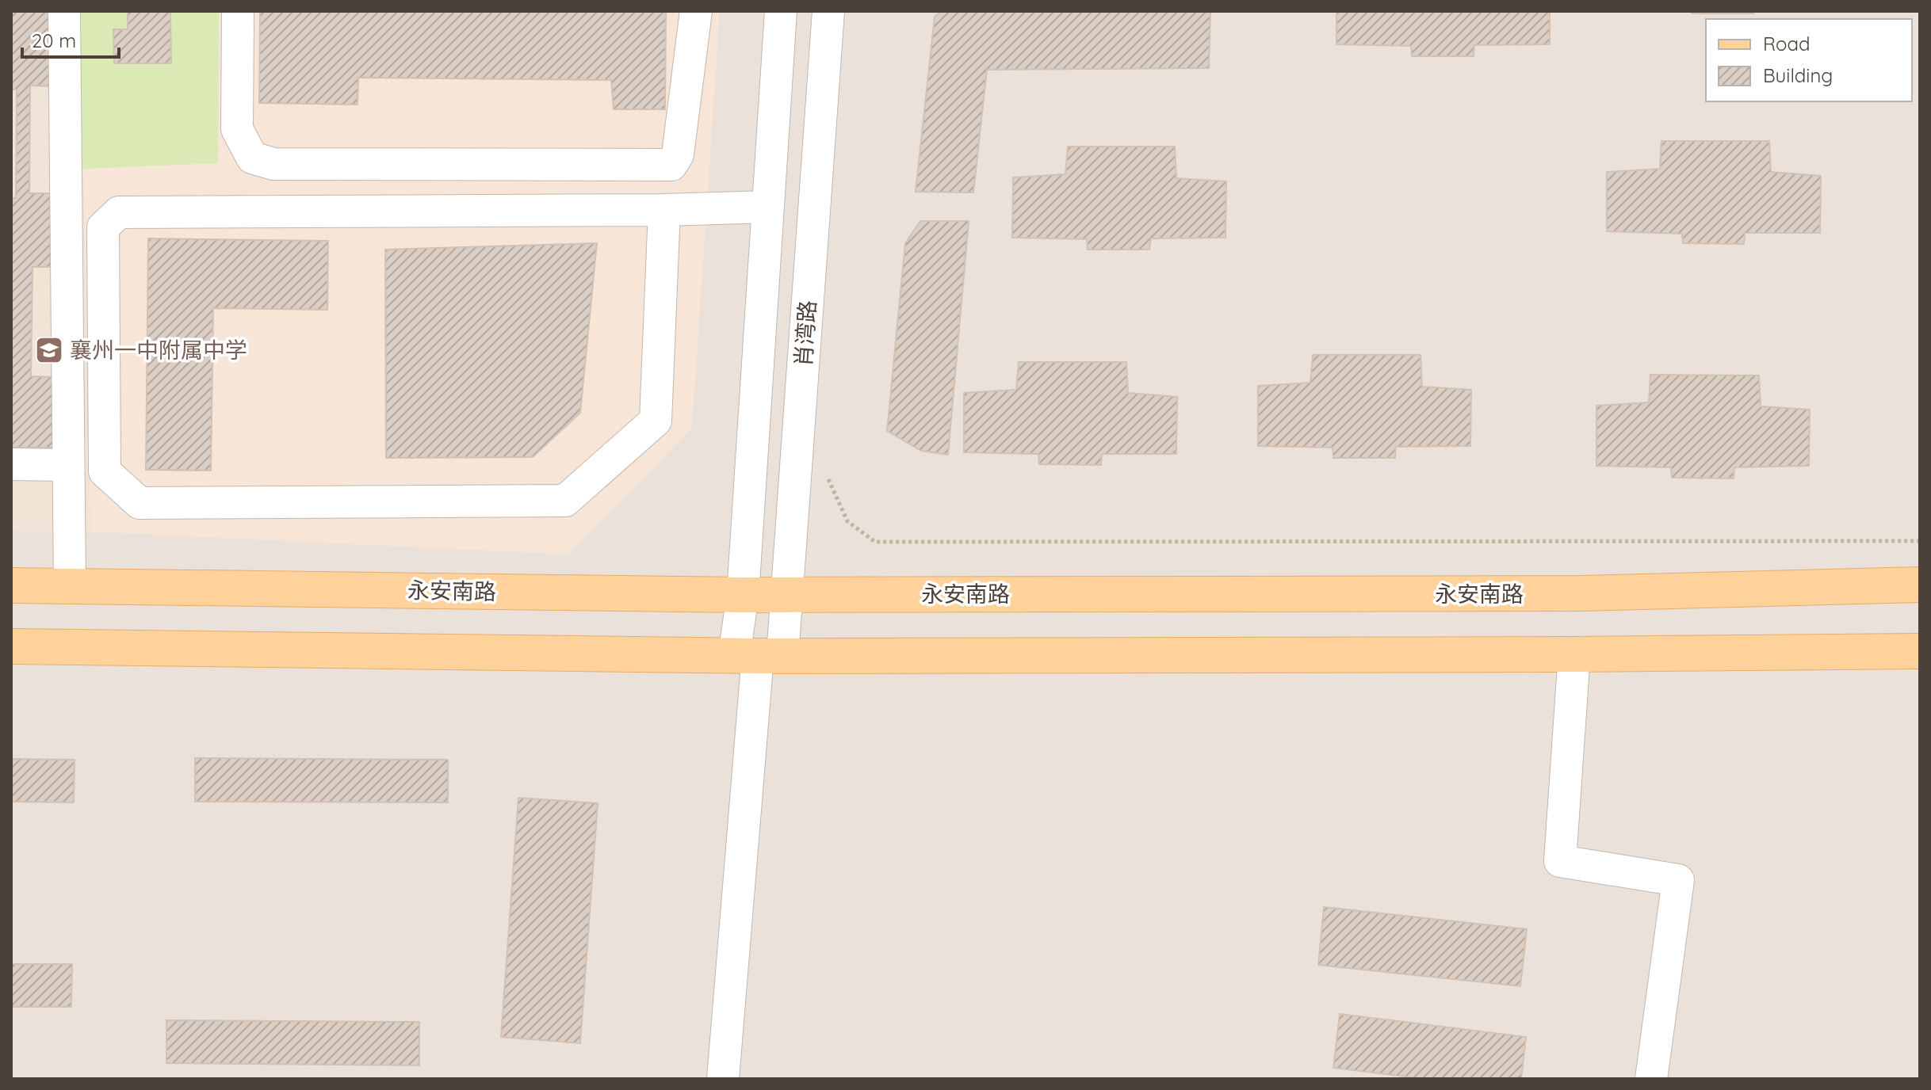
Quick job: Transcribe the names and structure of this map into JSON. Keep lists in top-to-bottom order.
{
  "streets": {
    "main road": ["永安南路"],
    "street": ["肖湾路"]
  },
  "crossings": [
    ["肖湾路", "永安南路"]
  ],
  "places": {
    "school or university": ["襄州一中附属中学"]
  },
  "legend": ["Road", "Building"],
  "scale_bar": "20 m"
}
